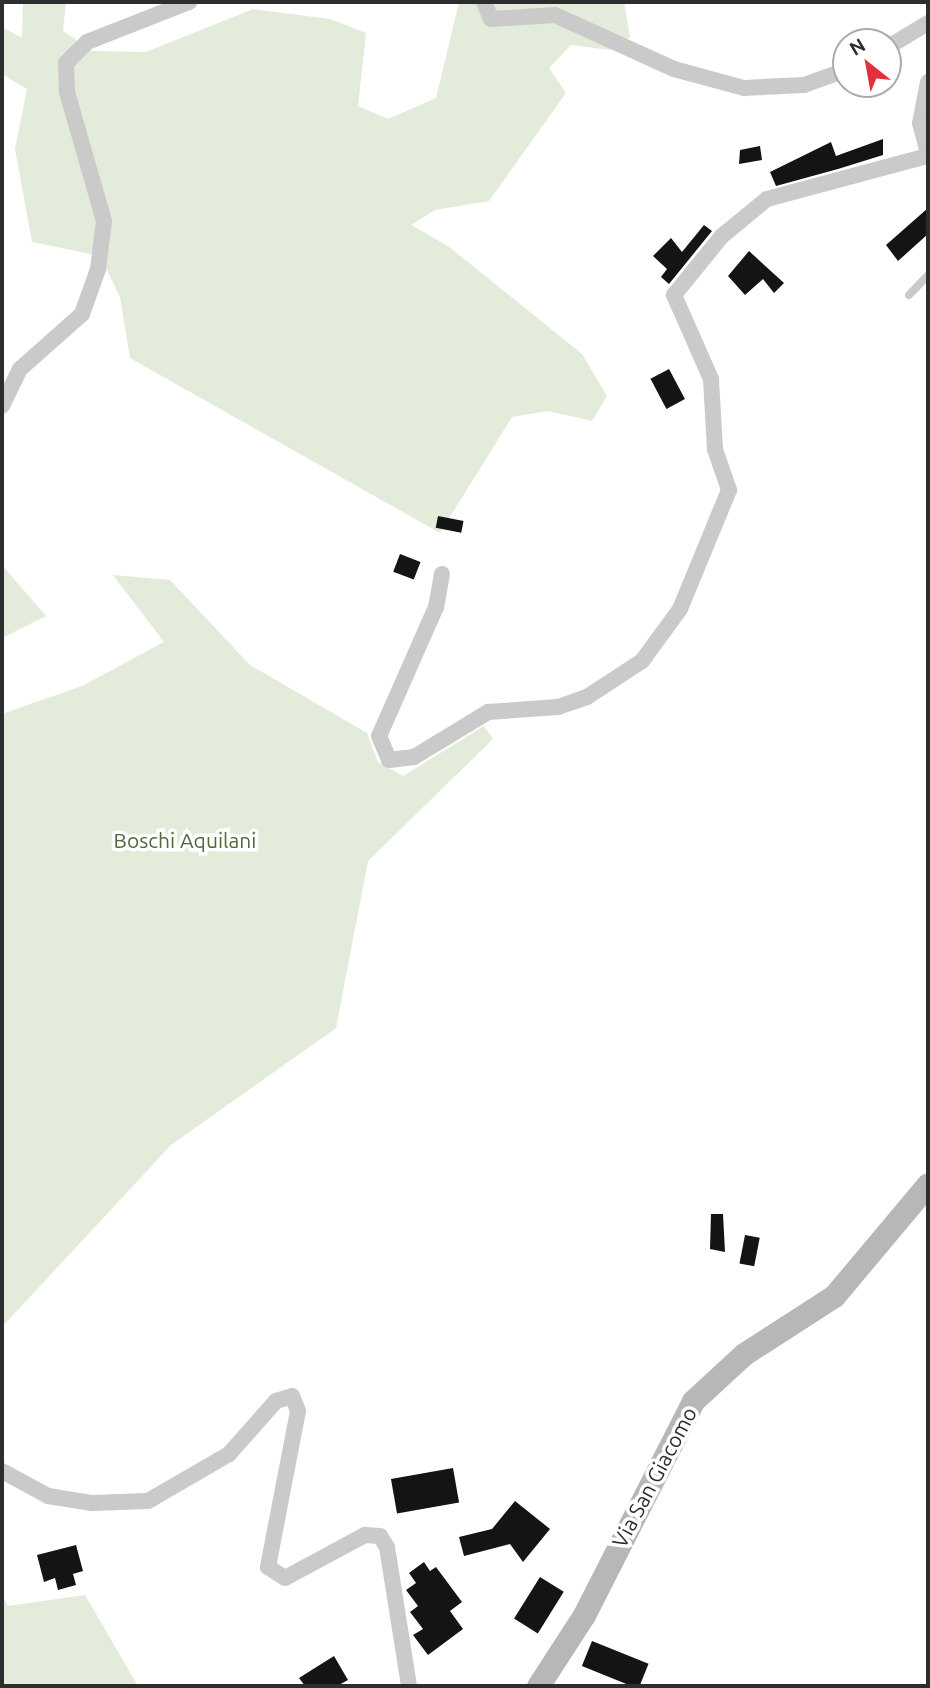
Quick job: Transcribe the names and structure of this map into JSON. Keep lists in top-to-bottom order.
{
  "streets": {
    "street": ["Via San Giacomo"]
  },
  "parks": ["Boschi Aquilani"],
  "north": "top left"
}
